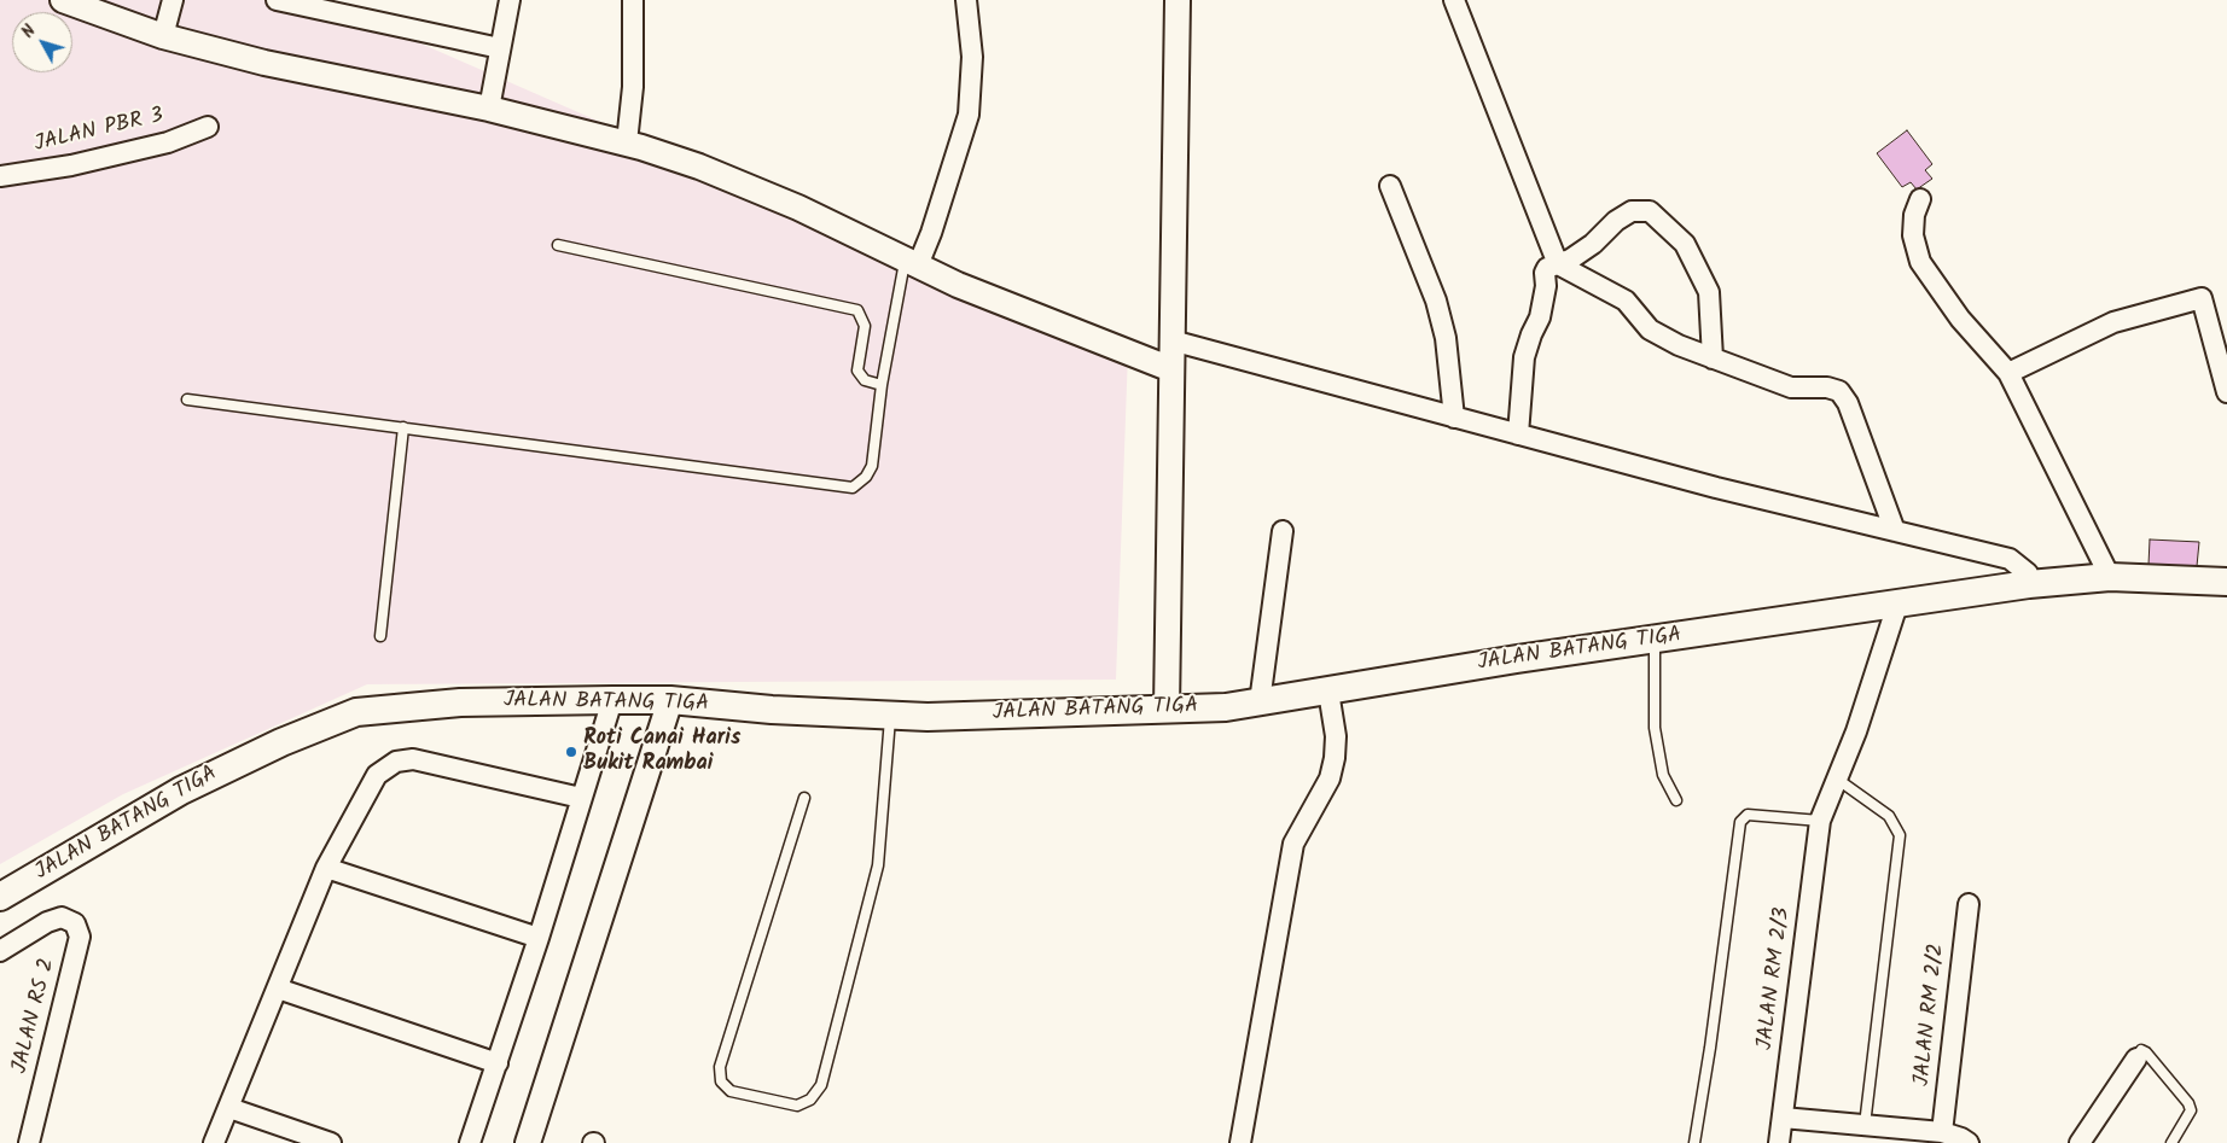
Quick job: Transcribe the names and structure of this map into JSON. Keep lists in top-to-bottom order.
{
  "streets": {
    "main road": ["JALAN BATANG TIGA"],
    "street": [
      "JALAN PBR 3",
      "JALAN RM 2/3",
      "JALAN RM 2/2",
      "JALAN RS 2"
    ]
  },
  "crossings": [
    ["JALAN BATANG TIGA", "JALAN RM 2/3"]
  ],
  "places": ["Roti Canai Haris Bukit Rambai"],
  "north": "top left"
}
